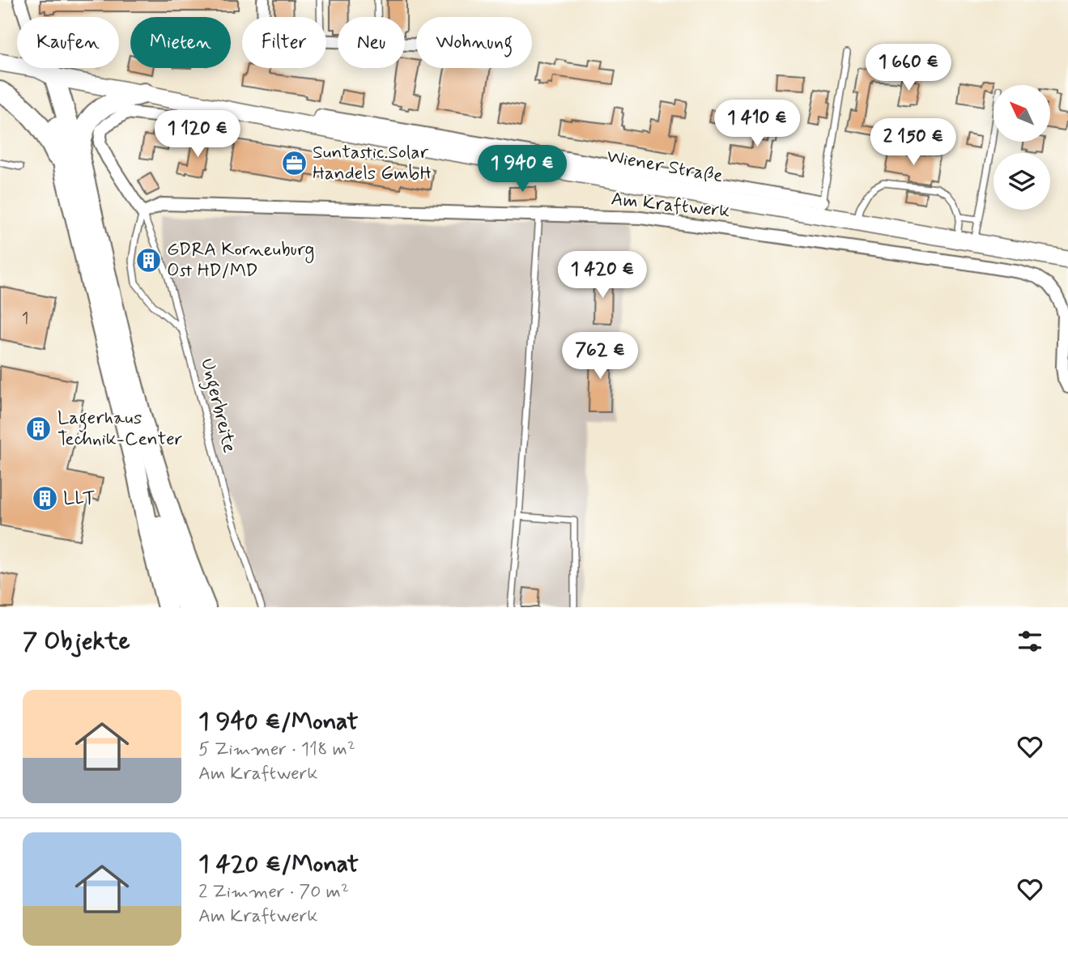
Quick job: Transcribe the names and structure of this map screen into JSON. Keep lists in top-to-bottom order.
{
  "streets": {
    "main road": ["Wiener Straße"],
    "street": ["Am Kraftwerk"],
    "lane": ["Ungerbreite"]
  },
  "crossings": [
    ["Am Kraftwerk", "Ungerbreite"]
  ],
  "places": {
    "office": ["Suntastic.Solar Handels GmbH"],
    "building": ["GDRA Korneuburg Ost HD/MD", "Lagerhaus Technik-Center", "LLT"]
  },
  "house_numbers": ["1"],
  "north": "top left",
  "page": {
    "chip": [
      "Kaufen",
      "Mieten",
      "Filter",
      "Neu",
      "Wohnung"
    ],
    "price": [
      "1 660 €",
      "1 410 €",
      "1 120 €",
      "2 150 €",
      "1 940 €",
      "1 420 €",
      "762 €"
    ],
    "heading": "7 Objekte",
    "list": [
      {
        "name": "1 940 €/Monat",
        "note": "5 Zimmer · 118 m² · Am Kraftwerk"
      },
      {
        "name": "1 420 €/Monat",
        "note": "2 Zimmer · 70 m² · Am Kraftwerk"
      }
    ]
  }
}
